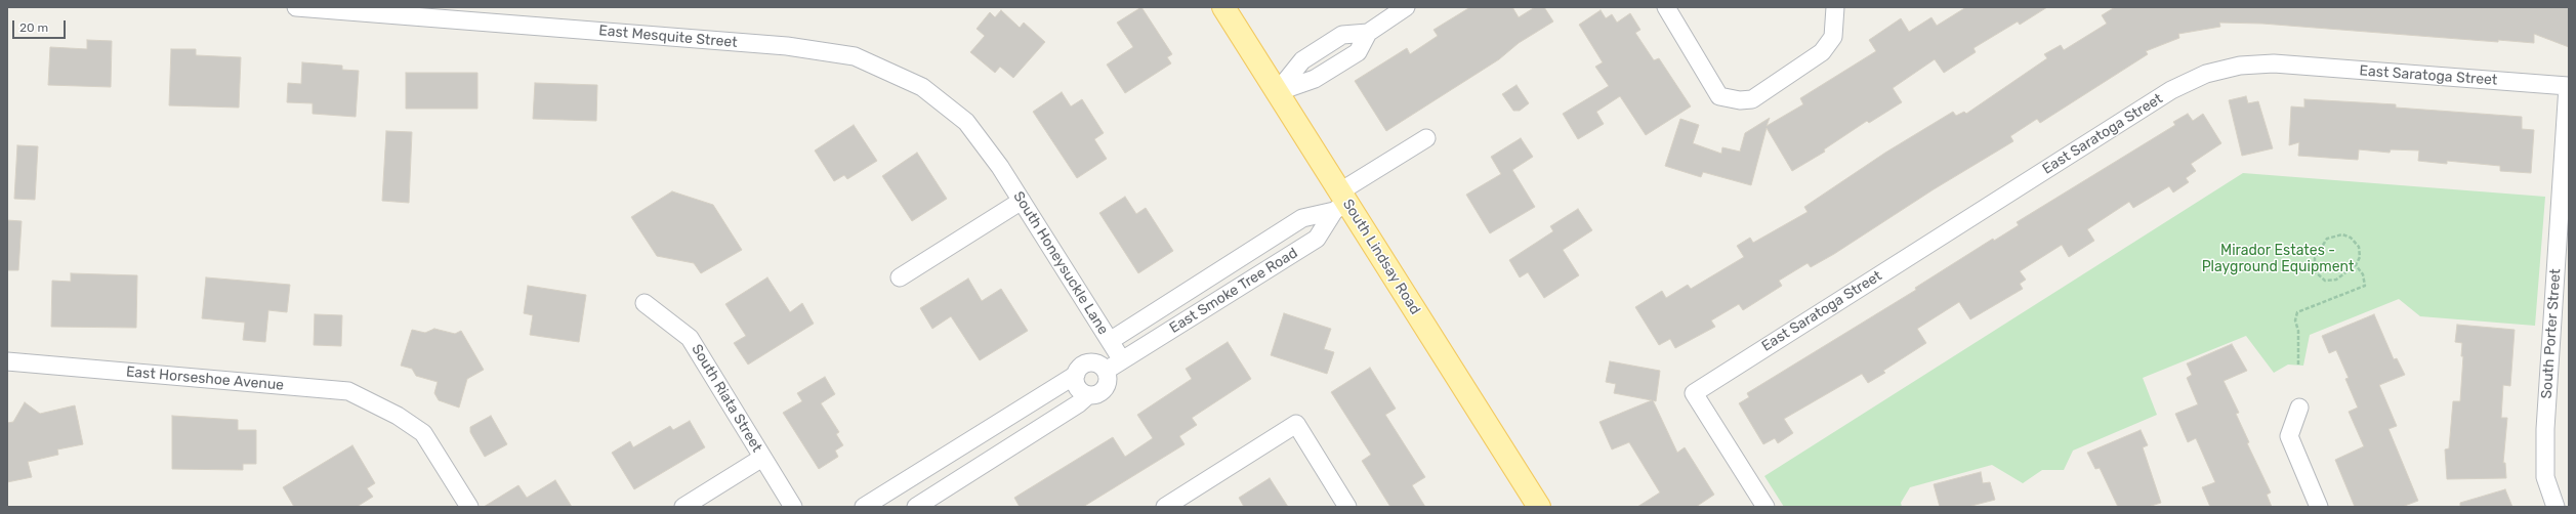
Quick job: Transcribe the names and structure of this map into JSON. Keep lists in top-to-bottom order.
{
  "streets": {
    "main road": ["South Lindsay Road"],
    "street": [
      "East Mesquite Street",
      "East Saratoga Street",
      "South Honeysuckle Lane",
      "East Smoke Tree Road",
      "South Porter Street",
      "East Horseshoe Avenue",
      "South Riata Street"
    ]
  },
  "crossings": [
    ["East Mesquite Street", "South Honeysuckle Lane"],
    ["East Saratoga Street", "South Porter Street"],
    ["South Lindsay Road", "East Smoke Tree Road"],
    ["South Honeysuckle Lane", "East Smoke Tree Road"]
  ],
  "parks": ["Mirador Estates - Playground Equipment"],
  "scale_bar": "20 m"
}
